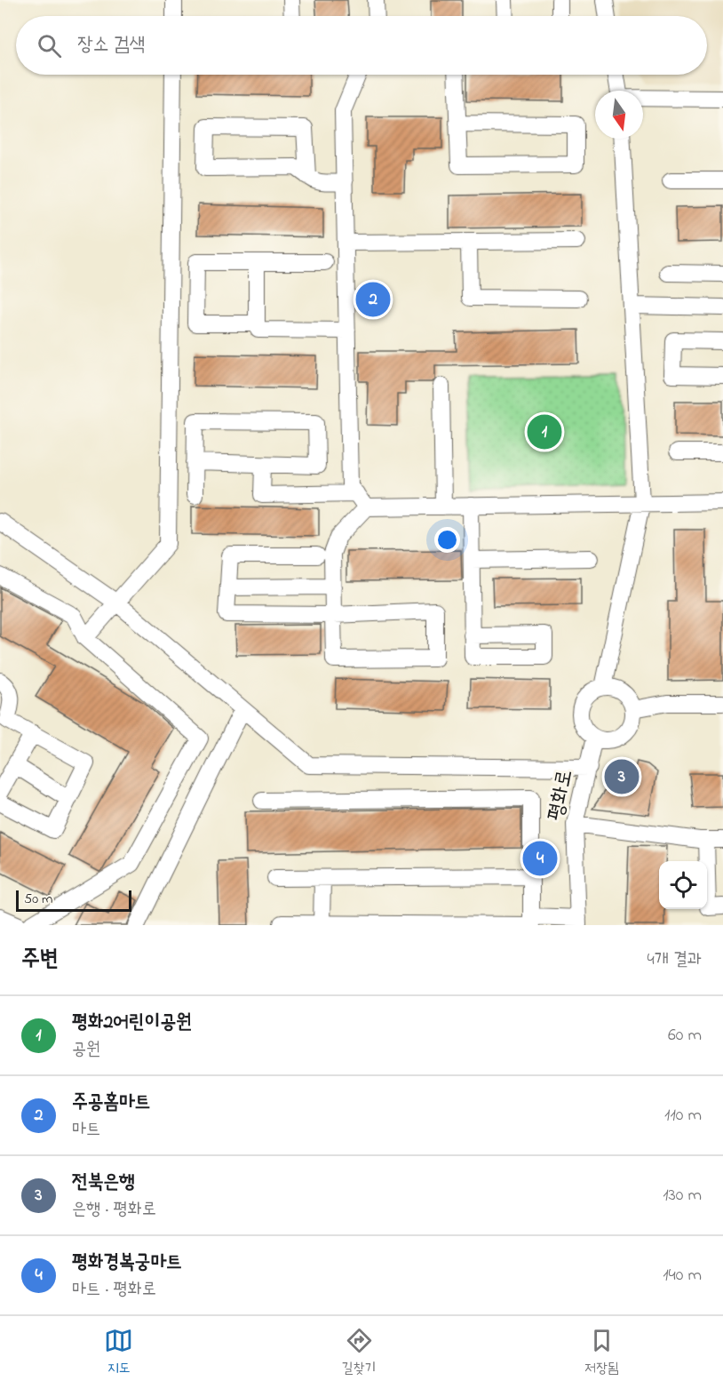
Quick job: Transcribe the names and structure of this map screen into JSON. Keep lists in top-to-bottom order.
{
  "streets": {
    "street": ["평화로"]
  },
  "scale_bar": "50 m",
  "north": "bottom",
  "page": {
    "search": "장소 검색",
    "pins": [
      "2",
      "1",
      "3",
      "4"
    ],
    "scale": "50 m",
    "heading": ["주변", "4개 결과"],
    "list": [
      {
        "mark": "1",
        "name": "평화2어린이공원",
        "note": "공원",
        "value": "60 m"
      },
      {
        "mark": "2",
        "name": "주공홈마트",
        "note": "마트",
        "value": "110 m"
      },
      {
        "mark": "3",
        "name": "전북은행",
        "note": "은행 · 평화로",
        "value": "130 m"
      },
      {
        "mark": "4",
        "name": "평화경복궁마트",
        "note": "마트 · 평화로",
        "value": "140 m"
      }
    ],
    "nav": ["지도", "길찾기", "저장됨"]
  }
}
